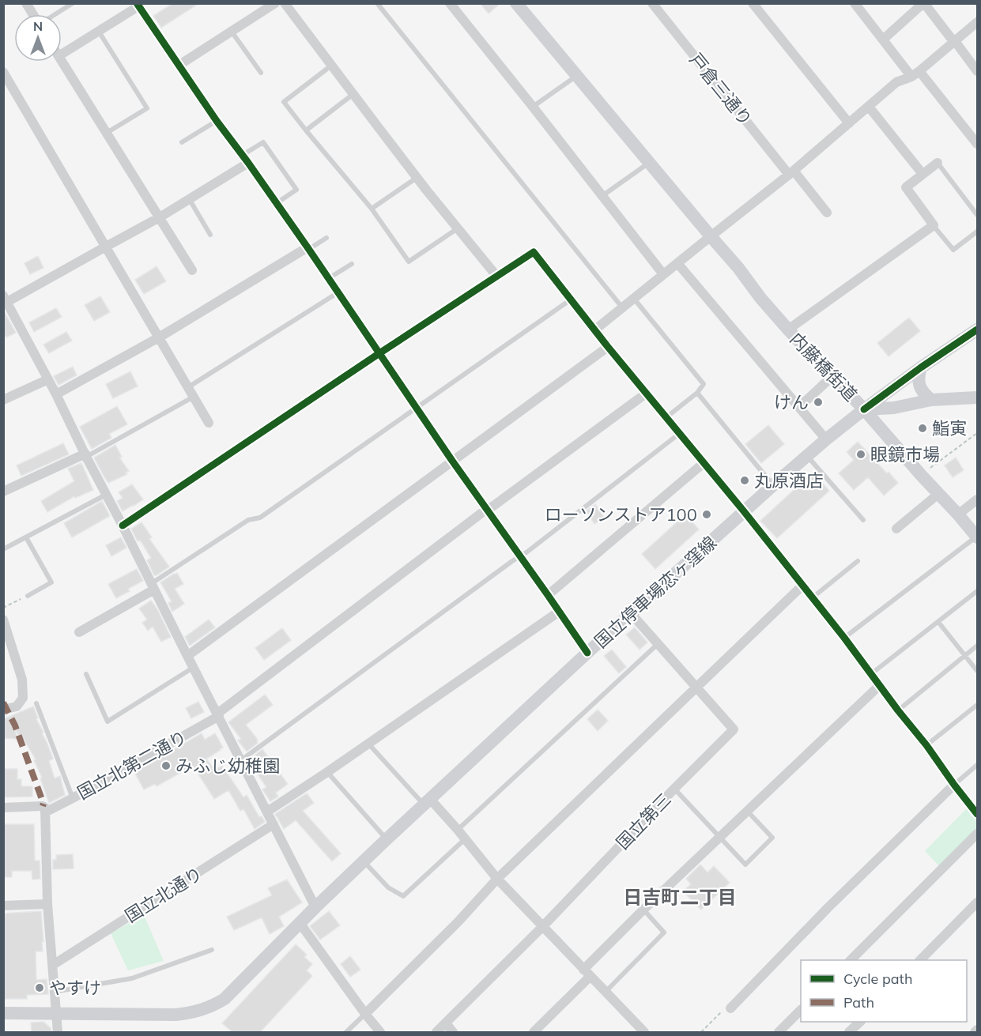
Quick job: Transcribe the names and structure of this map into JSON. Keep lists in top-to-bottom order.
{
  "streets": {
    "main road": ["内藤橋街道", "国立停車場恋ヶ窪線"],
    "street": [
      "戸倉三通り",
      "国立北第二通り",
      "国立第三",
      "国立北通り"
    ]
  },
  "crossings": [
    ["内藤橋街道", "国立停車場恋ヶ窪線"],
    ["国立停車場恋ヶ窪線", "国立第三"]
  ],
  "districts": ["日吉町二丁目"],
  "places": [
    "けん",
    "鮨寅",
    "眼鏡市場",
    "丸原酒店",
    "ローソンストア100",
    "みふじ幼稚園",
    "やすけ"
  ],
  "legend": ["Cycle path", "Path"],
  "north": "top"
}
